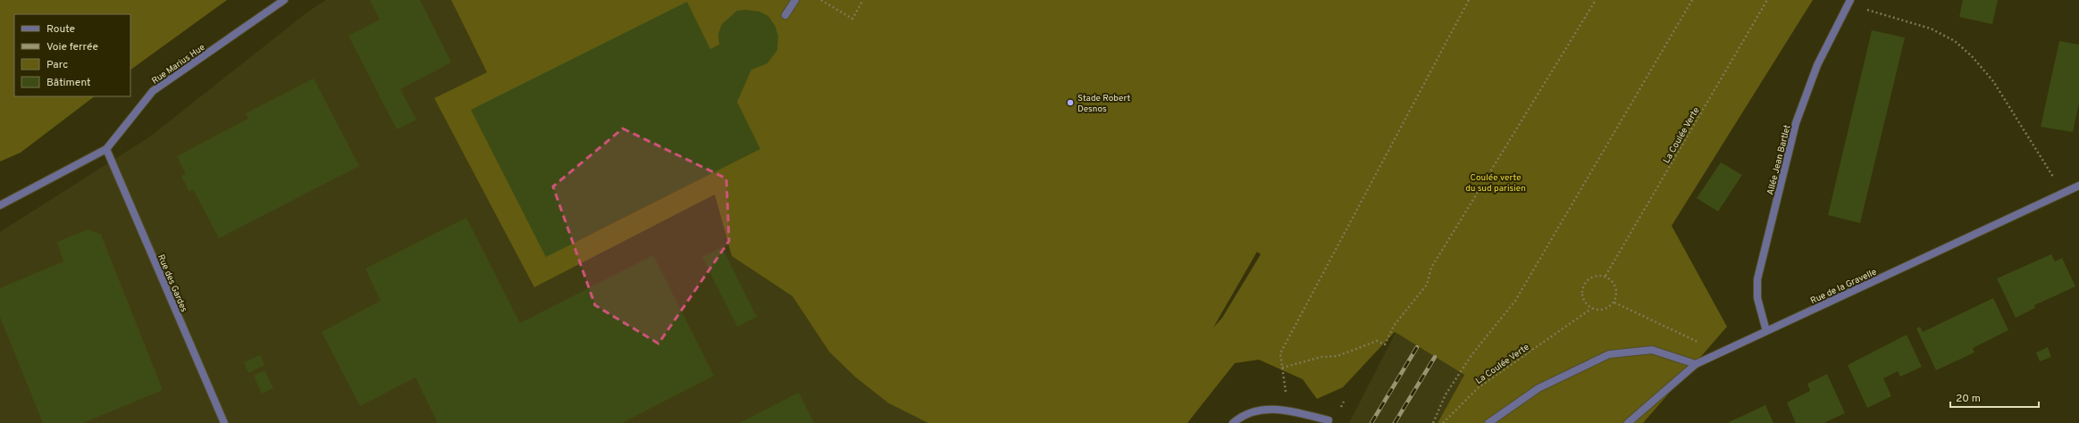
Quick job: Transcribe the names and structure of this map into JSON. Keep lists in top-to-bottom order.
{
  "streets": {
    "street": [
      "Rue Marius Hue",
      "Allée Jean Bartlet",
      "Rue des Gardes",
      "Rue de la Gravelle"
    ],
    "path": ["La Coulée Verte"]
  },
  "crossings": [
    ["Rue Marius Hue", "Rue des Gardes"],
    ["Allée Jean Bartlet", "Rue de la Gravelle"]
  ],
  "parks": ["Coulée verte du sud parisien"],
  "places": ["Stade Robert Desnos"],
  "legend": [
    "Route",
    "Voie ferrée",
    "Parc",
    "Bâtiment"
  ],
  "scale_bar": "20 m"
}
